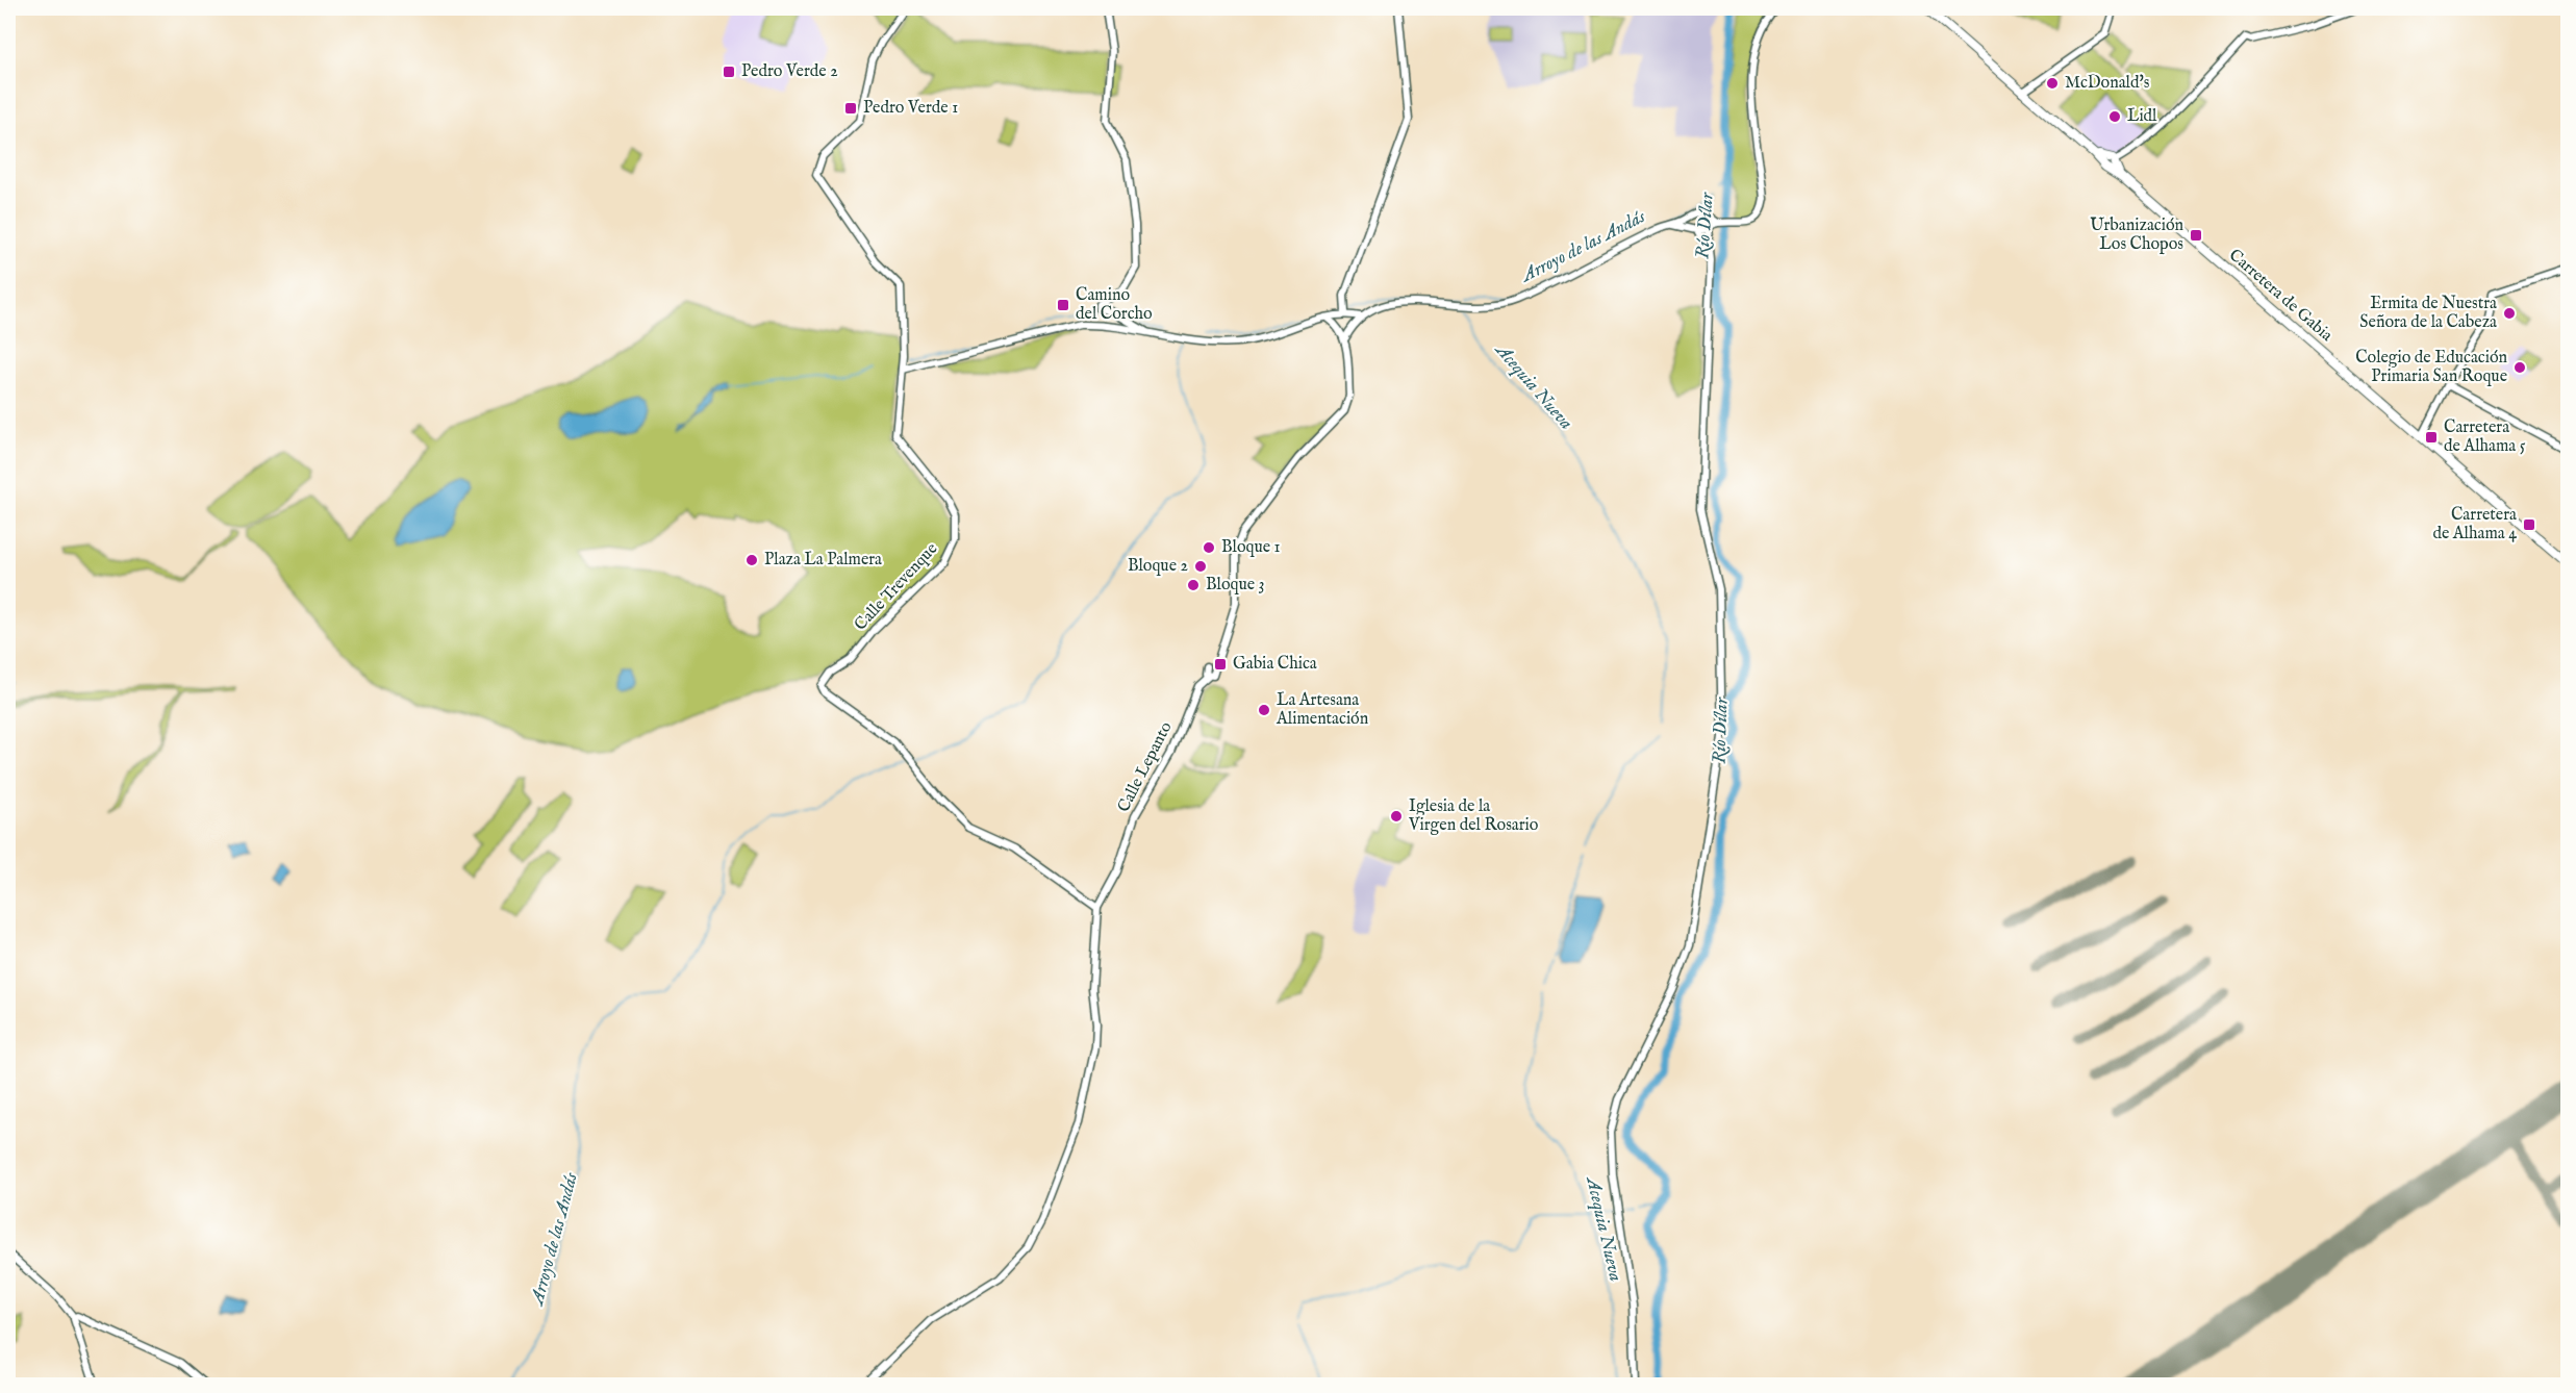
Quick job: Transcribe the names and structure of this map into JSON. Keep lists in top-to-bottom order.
{
  "streets": {
    "main road": ["Carretera de Gabia"],
    "street": ["Calle Trevenque", "Calle Lepanto"]
  },
  "crossings": [
    ["Calle Trevenque", "Calle Lepanto"]
  ],
  "water": ["Río Dílar", "Arroyo de las Andás", "Acequia Nueva"],
  "places": {
    "transit": [
      "Pedro Verde 2",
      "Pedro Verde 1",
      "Urbanización Los Chopos",
      "Camino del Corcho",
      "Carretera de Alhama 5",
      "Carretera de Alhama 4",
      "Gabia Chica"
    ],
    "other": [
      "McDonald's",
      "Lidl",
      "Ermita de Nuestra Señora de la Cabeza",
      "Colegio de Educación Primaria San Roque",
      "Bloque 1",
      "Plaza La Palmera",
      "Bloque 2",
      "Bloque 3",
      "La Artesana Alimentación",
      "Iglesia de la Virgen del Rosario"
    ]
  }
}
